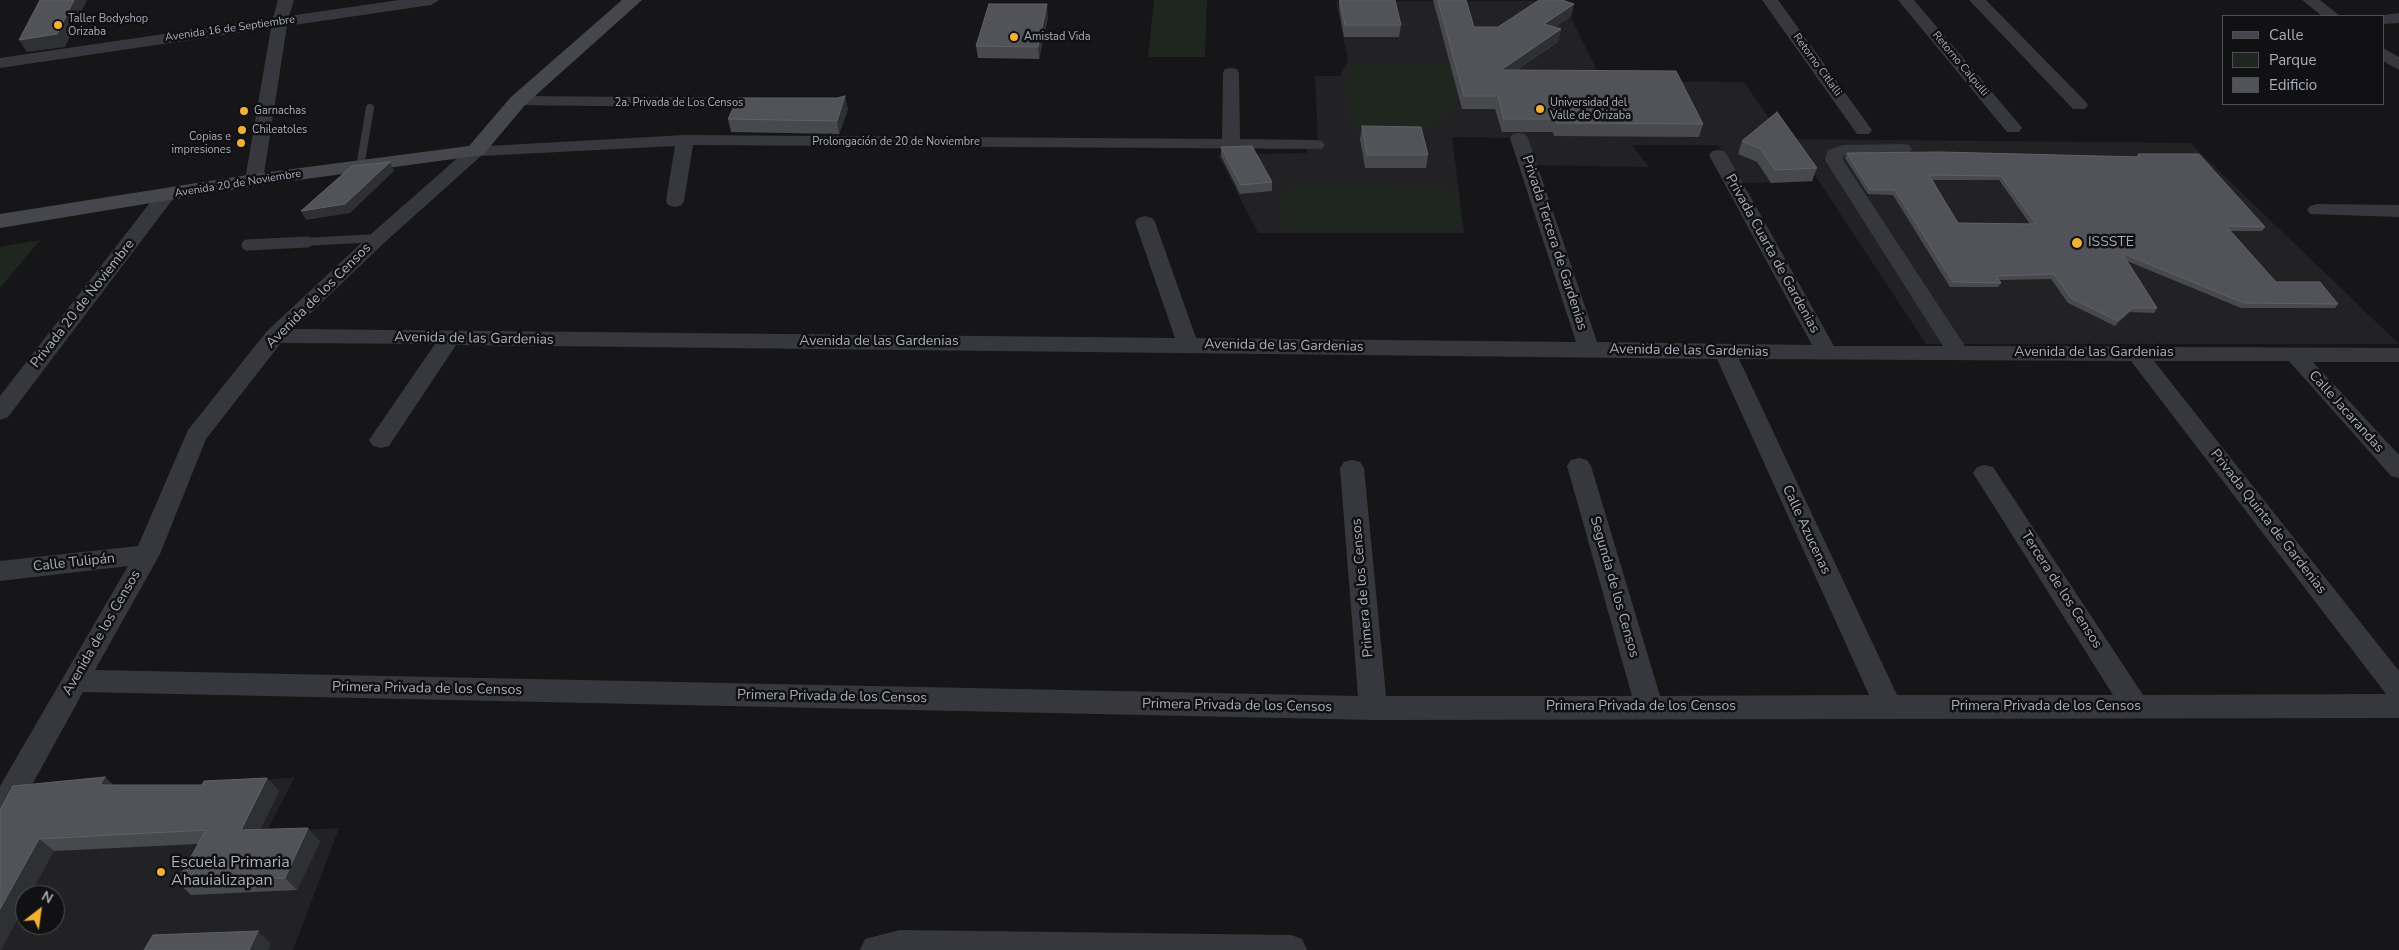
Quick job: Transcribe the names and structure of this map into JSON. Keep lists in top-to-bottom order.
{
  "streets": {
    "street": [
      "Avenida 16 de Septiembre",
      "Retorno Calpulli",
      "Retorno Citlalli",
      "2a. Privada de Los Censos",
      "Prolongación de 20 de Noviembre",
      "Avenida 20 de Noviembre",
      "Privada Tercera de Gardenias",
      "Privada Cuarta de Gardenias",
      "Avenida de los Censos",
      "Privada 20 de Noviembre",
      "Avenida de las Gardenias",
      "Calle Jacarandas",
      "Privada Quinta de Gardenias",
      "Calle Azucenas",
      "Calle Tulipán",
      "Segunda de los Censos",
      "Primera de los Censos",
      "Tercera de los Censos",
      "Primera Privada de los Censos"
    ]
  },
  "crossings": [
    ["2a. Privada de Los Censos", "Avenida de los Censos"],
    ["Prolongación de 20 de Noviembre", "Avenida 20 de Noviembre"],
    ["Prolongación de 20 de Noviembre", "Avenida de los Censos"],
    ["Avenida 20 de Noviembre", "Avenida de los Censos"],
    ["Avenida 20 de Noviembre", "Privada 20 de Noviembre"],
    ["Privada Tercera de Gardenias", "Avenida de las Gardenias"],
    ["Privada Cuarta de Gardenias", "Avenida de las Gardenias"],
    ["Avenida de los Censos", "Avenida de las Gardenias"],
    ["Avenida de los Censos", "Calle Tulipán"],
    ["Avenida de los Censos", "Primera Privada de los Censos"],
    ["Avenida de las Gardenias", "Calle Jacarandas"],
    ["Avenida de las Gardenias", "Privada Quinta de Gardenias"],
    ["Avenida de las Gardenias", "Calle Azucenas"],
    ["Calle Azucenas", "Primera Privada de los Censos"],
    ["Segunda de los Censos", "Primera Privada de los Censos"],
    ["Primera de los Censos", "Primera Privada de los Censos"],
    ["Tercera de los Censos", "Primera Privada de los Censos"]
  ],
  "places": [
    "Taller Bodyshop Orizaba",
    "Amistad Vida",
    "Universidad del Valle de Orizaba",
    "Garnachas",
    "Chileatoles",
    "Copias e impresiones",
    "ISSSTE",
    "Escuela Primaria Ahauializapan"
  ],
  "legend": ["Calle", "Parque", "Edificio"],
  "north": "top right"
}
